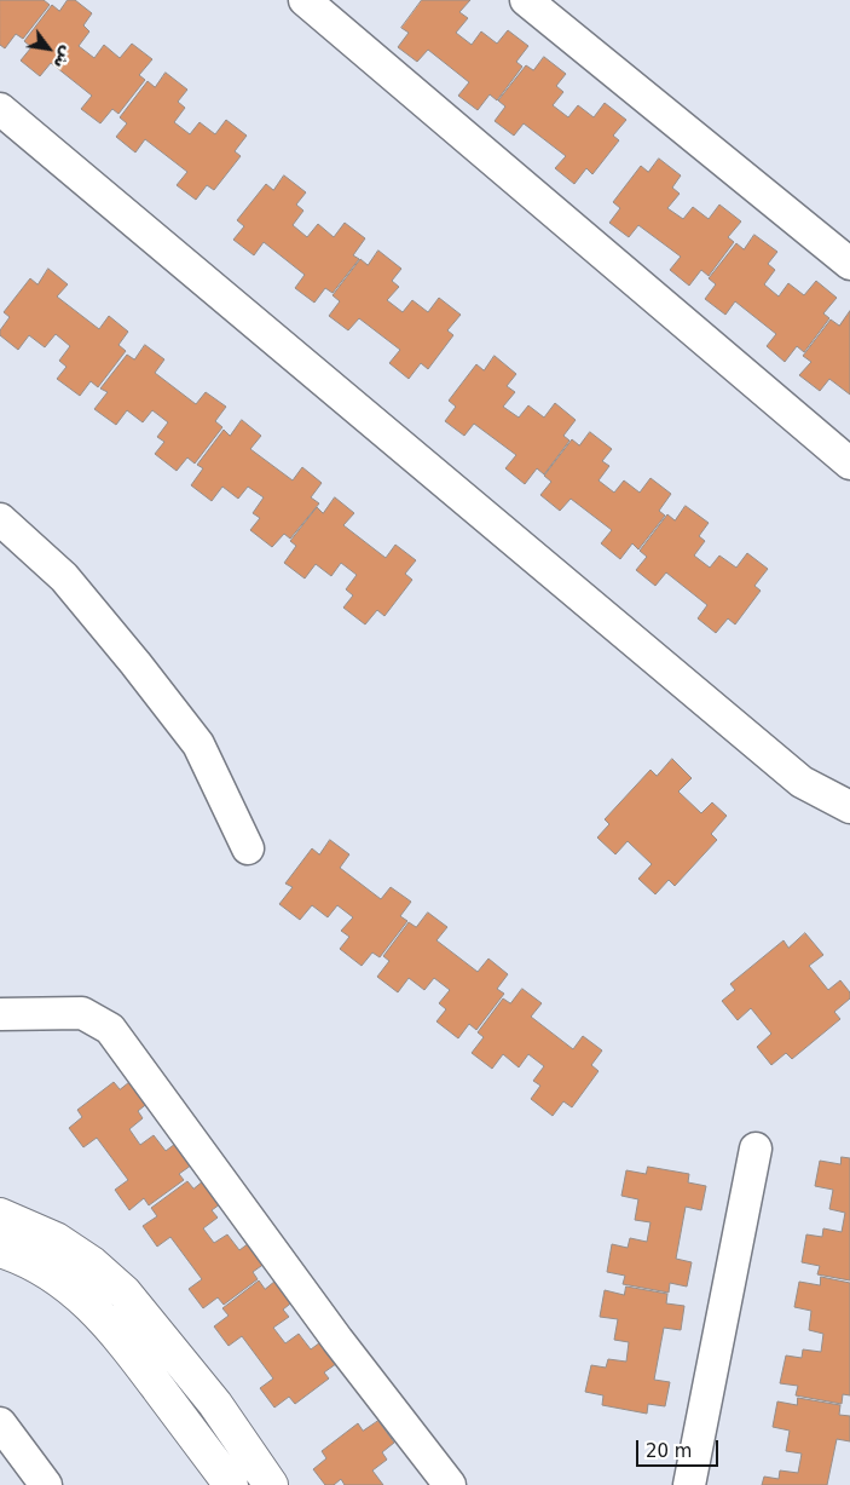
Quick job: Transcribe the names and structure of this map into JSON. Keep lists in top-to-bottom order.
{
  "scale_bar": "20 m",
  "north": "bottom right"
}
